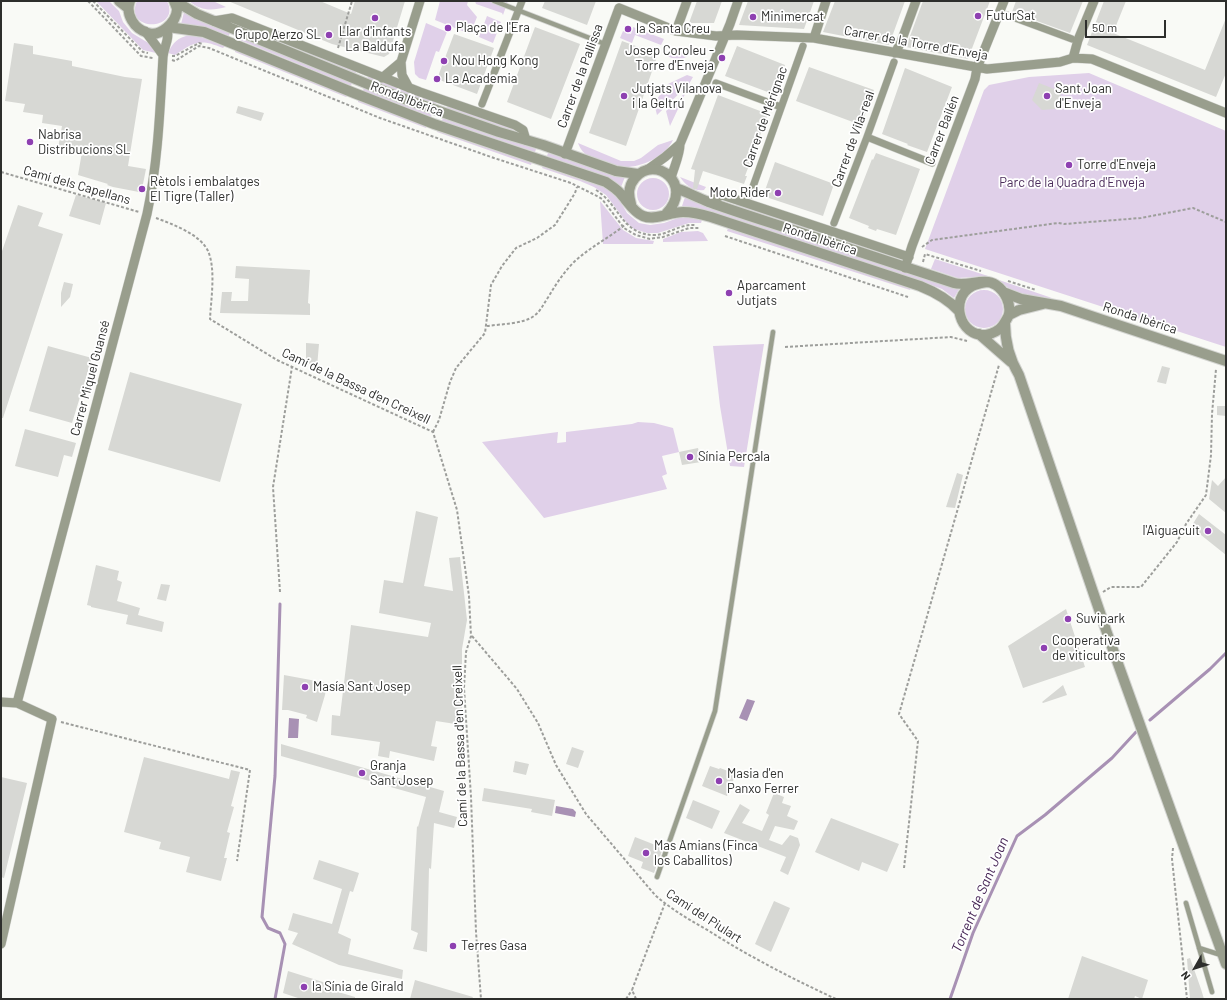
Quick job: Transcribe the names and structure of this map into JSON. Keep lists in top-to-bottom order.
{
  "streets": {
    "street": [
      "Carrer de la Torre d'Enveja",
      "Carrer de la Pallissa",
      "Ronda Ibèrica",
      "Carrer de Mérignac",
      "Carrer Bailén",
      "Carrer de Vila-real",
      "Carrer Miquel Guansé"
    ],
    "path": ["Camí dels Capellans", "Camí de la Bassa d'en Creixell", "Camí del Piulart"]
  },
  "crossings": [
    ["Carrer de la Torre d'Enveja", "Carrer de la Pallissa"],
    ["Carrer de la Torre d'Enveja", "Carrer Bailén"],
    ["Carrer de la Torre d'Enveja", "Carrer de Vila-real"],
    ["Carrer de la Pallissa", "Ronda Ibèrica"],
    ["Ronda Ibèrica", "Carrer Bailén"],
    ["Ronda Ibèrica", "Carrer Miquel Guansé"],
    ["Camí dels Capellans", "Carrer Miquel Guansé"],
    ["Camí dels Capellans", "Camí de la Bassa d'en Creixell"],
    ["Carrer Miquel Guansé", "Camí de la Bassa d'en Creixell"],
    ["Camí de la Bassa d'en Creixell", "Camí del Piulart"]
  ],
  "water": ["Torrent de Sant Joan"],
  "parks": ["Parc de la Quadra d'Enveja"],
  "places": [
    "FuturSat",
    "Minimercat",
    "Llar d'infants La Baldufa",
    "Plaça de l'Era",
    "la Santa Creu",
    "Grupo Aerzo SL",
    "Josep Coroleu - Torre d'Enveja",
    "Nou Hong Kong",
    "La Academia",
    "Jutjats Vilanova i la Geltrú",
    "Sant Joan d'Enveja",
    "Nabrisa Distribucions SL",
    "Torre d'Enveja",
    "Rètols i embalatges El Tigre (Taller)",
    "Moto Rider",
    "Aparcament Jutjats",
    "Sínia Percala",
    "l'Aiguacuit",
    "Suvipark",
    "Cooperativa de viticultors",
    "Masía Sant Josep",
    "Granja Sant Josep",
    "Masia d'en Panxo Ferrer",
    "Mas Amians (Finca los Caballitos)",
    "Terres Gasa",
    "la Sínia de Girald"
  ],
  "scale_bar": "50 m",
  "north": "bottom left"
}
